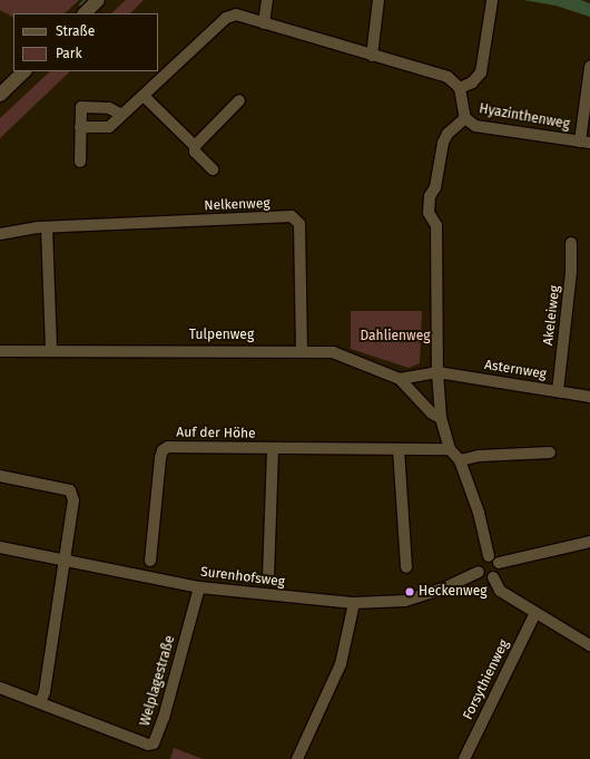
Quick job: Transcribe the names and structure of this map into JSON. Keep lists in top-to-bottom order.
{
  "streets": {
    "street": [
      "Hyazinthenweg",
      "Nelkenweg",
      "Akeleiweg",
      "Tulpenweg",
      "Asternweg",
      "Auf der Höhe",
      "Surenhofsweg",
      "Forsythienweg",
      "Welplagestraße"
    ]
  },
  "crossings": [
    ["Nelkenweg", "Tulpenweg"],
    ["Akeleiweg", "Asternweg"],
    ["Surenhofsweg", "Welplagestraße"]
  ],
  "parks": ["Dahlienweg"],
  "places": ["Heckenweg"],
  "legend": ["Straße", "Park"]
}
